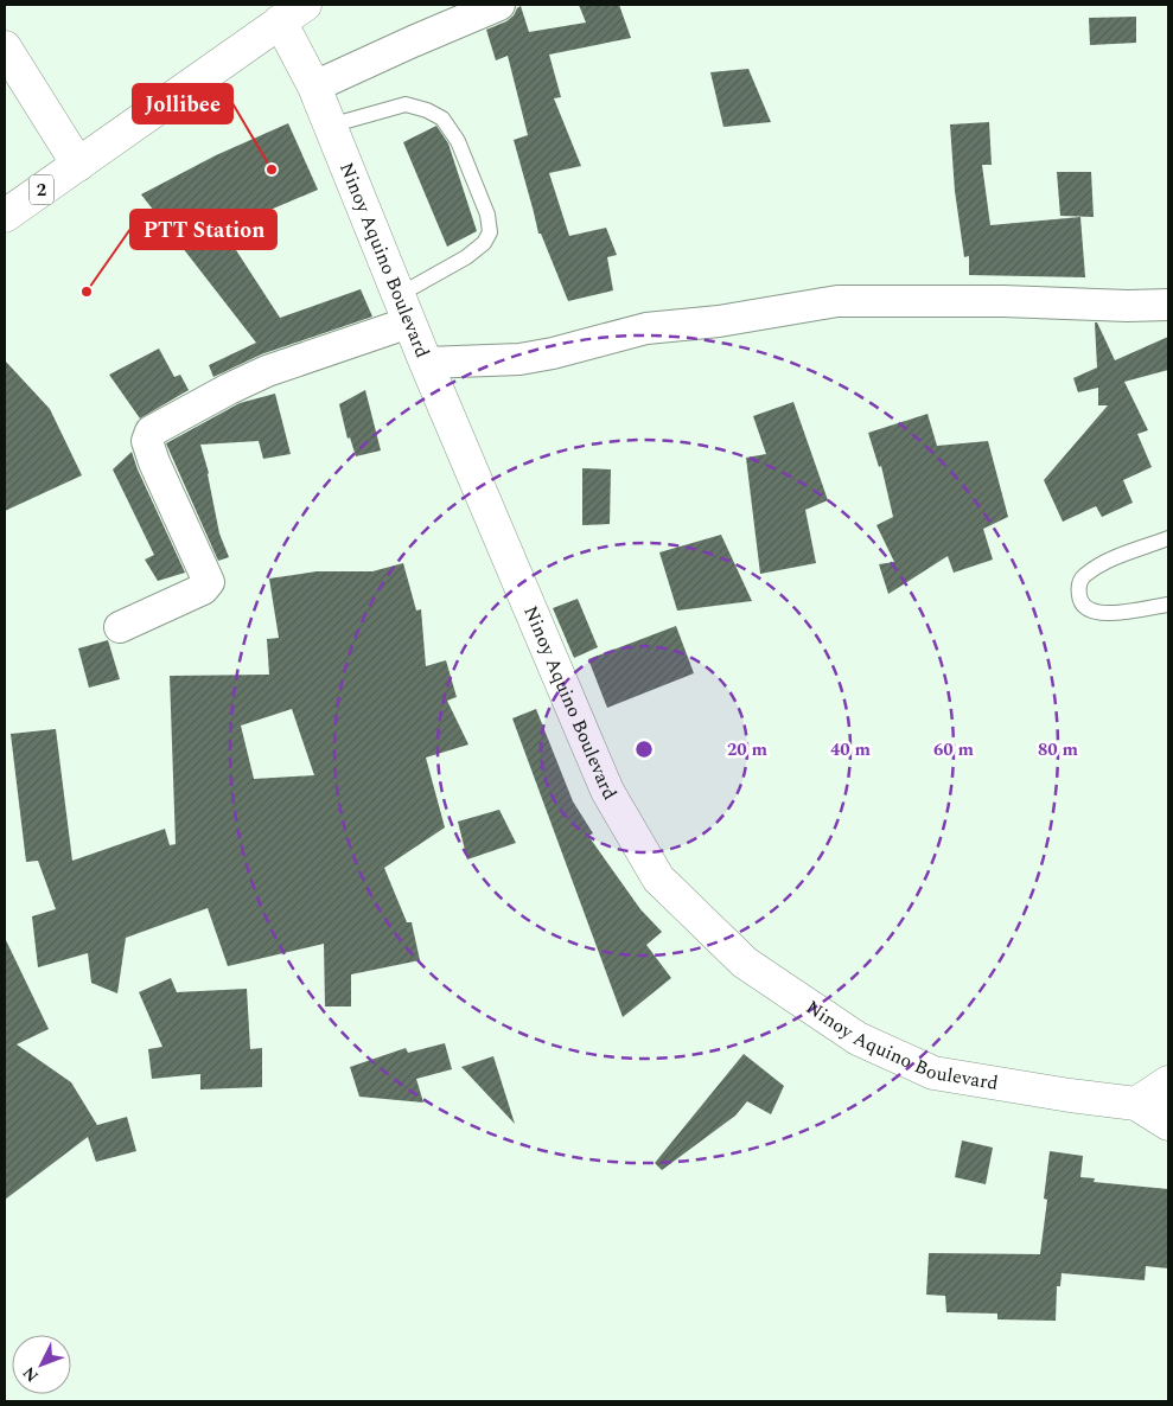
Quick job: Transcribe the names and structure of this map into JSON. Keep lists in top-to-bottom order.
{
  "streets": {
    "main road": ["2", "Ninoy Aquino Boulevard"]
  },
  "crossings": [
    ["2", "Ninoy Aquino Boulevard"]
  ],
  "places": ["Jollibee", "PTT Station"],
  "north": "bottom left",
  "rings": [
    "20 m",
    "40 m",
    "60 m",
    "80 m"
  ]
}
